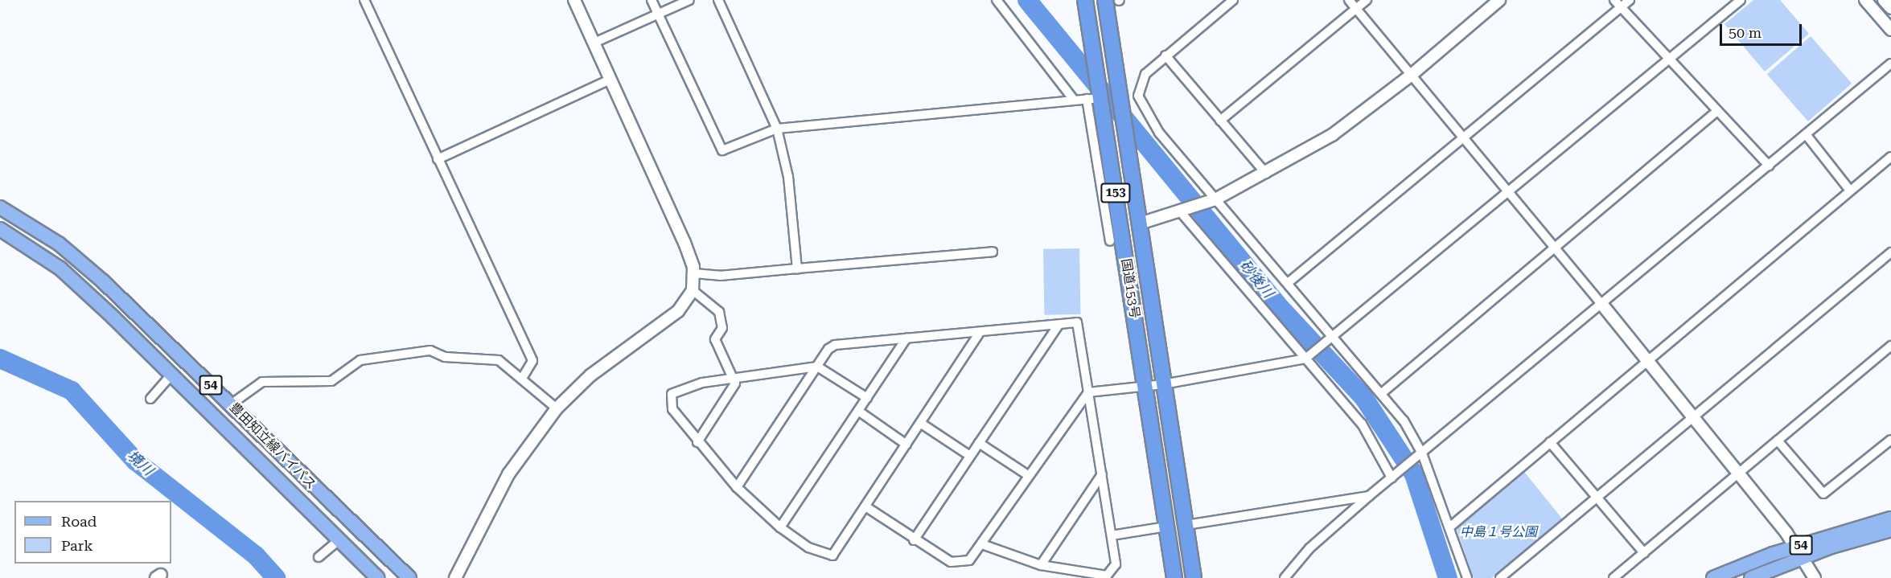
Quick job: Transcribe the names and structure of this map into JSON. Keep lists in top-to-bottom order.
{
  "streets": {
    "highway": ["153", "国道153号"],
    "main road": ["54", "豊田知立線バイパス"]
  },
  "water": ["砂後川", "境川"],
  "parks": ["中島１号公園"],
  "legend": ["Road", "Park"],
  "scale_bar": "50 m"
}
